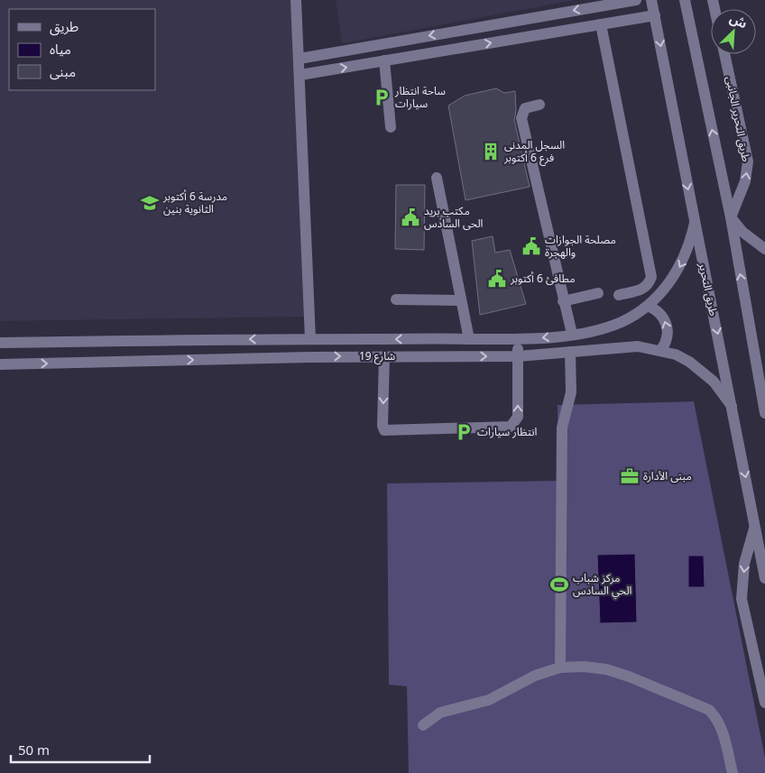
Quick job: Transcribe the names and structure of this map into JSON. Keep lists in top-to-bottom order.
{
  "streets": {
    "street": ["طريق التحرير الجانبى", "طريق التحرير", "شارع 19"]
  },
  "crossings": [
    ["طريق التحرير", "شارع 19"]
  ],
  "places": {
    "parking": ["ساحة انتظار سيارات", "انتظار سيارات"],
    "building": ["السجل المدنى فرع 6 أكتوبر"],
    "school or university": ["مدرسة 6 أكتوبر الثانوية بنين"],
    "public building": ["مكتب بريد الحى السادس", "مصلحة الجوازات والهجرة", "مطافئ 6 أكتوبر"],
    "office": ["مبنى الأدارة"],
    "sports": ["مركز شباب الحي السادس"]
  },
  "legend": ["طريق", "مياه", "مبنى"],
  "scale_bar": "50 m",
  "north": "top right"
}
